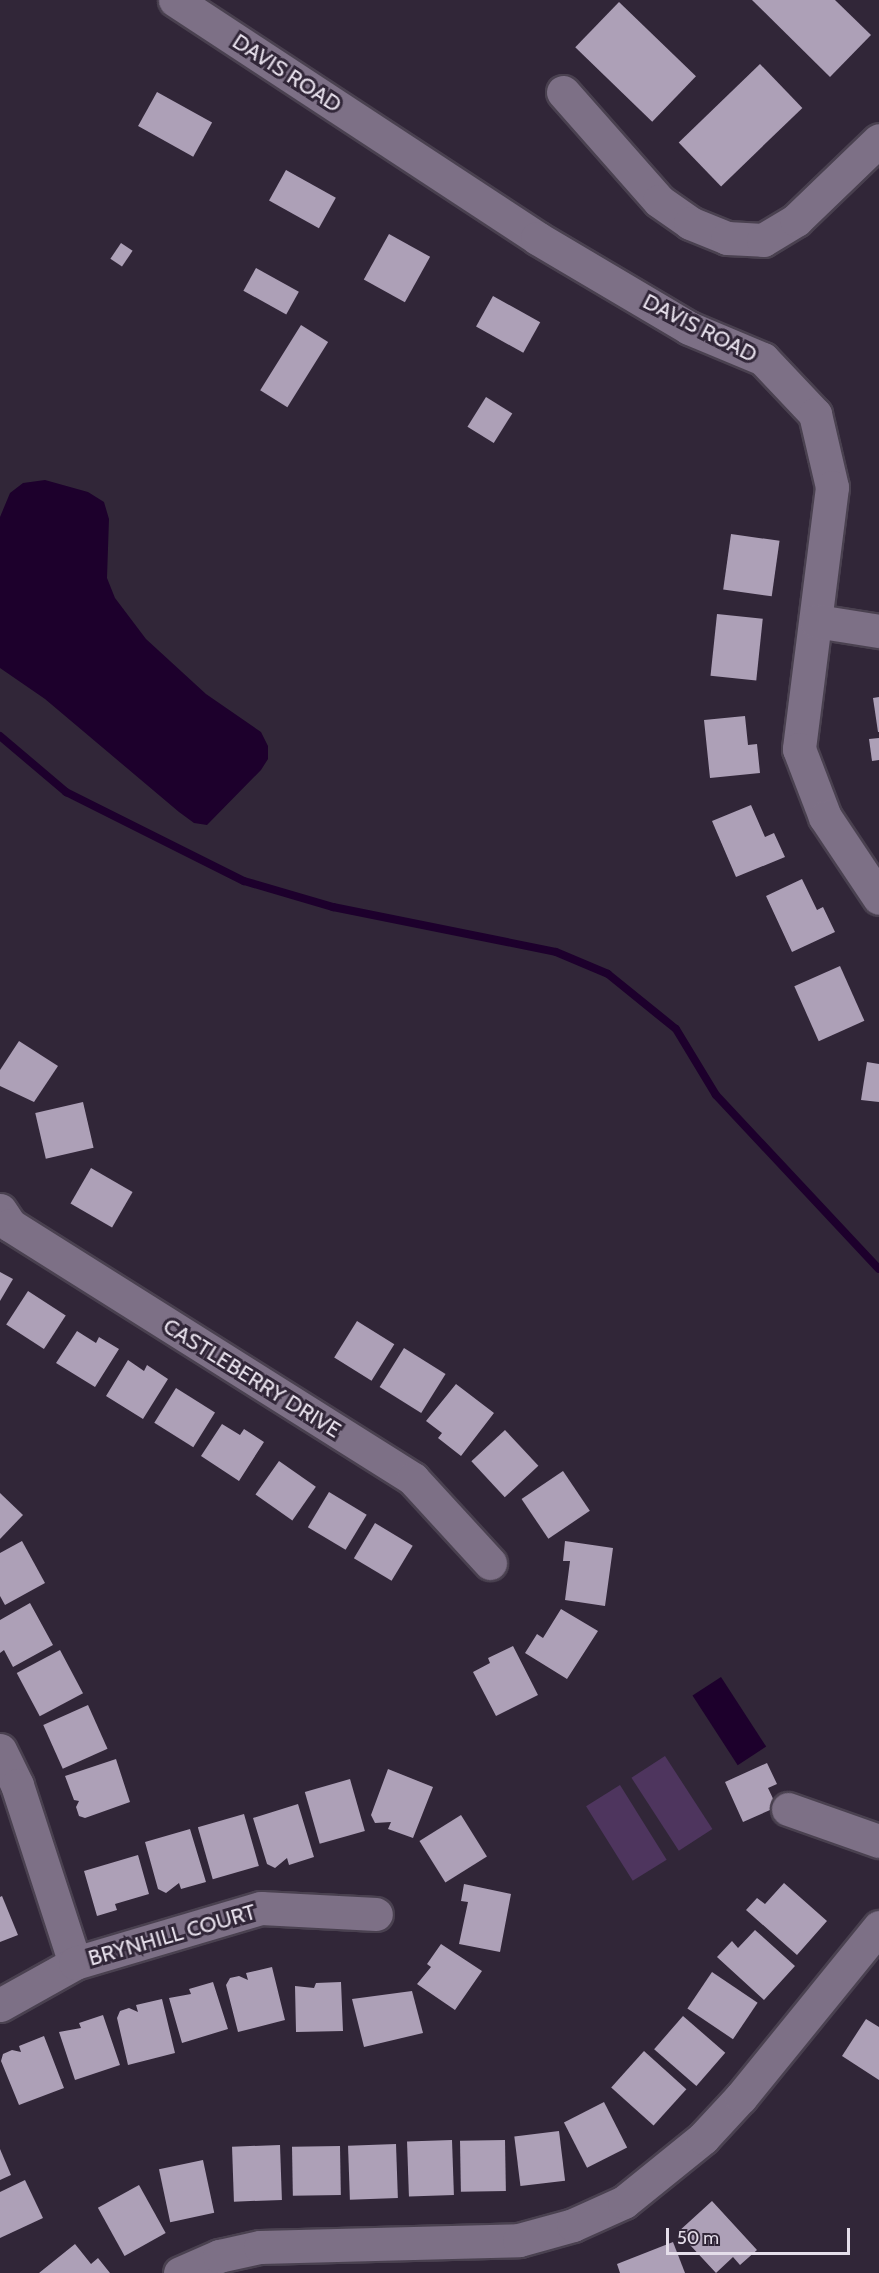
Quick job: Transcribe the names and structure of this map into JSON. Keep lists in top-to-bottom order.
{
  "streets": {
    "street": ["DAVIS ROAD", "CASTLEBERRY DRIVE", "BRYNHILL COURT"]
  },
  "scale_bar": "50 m"
}
